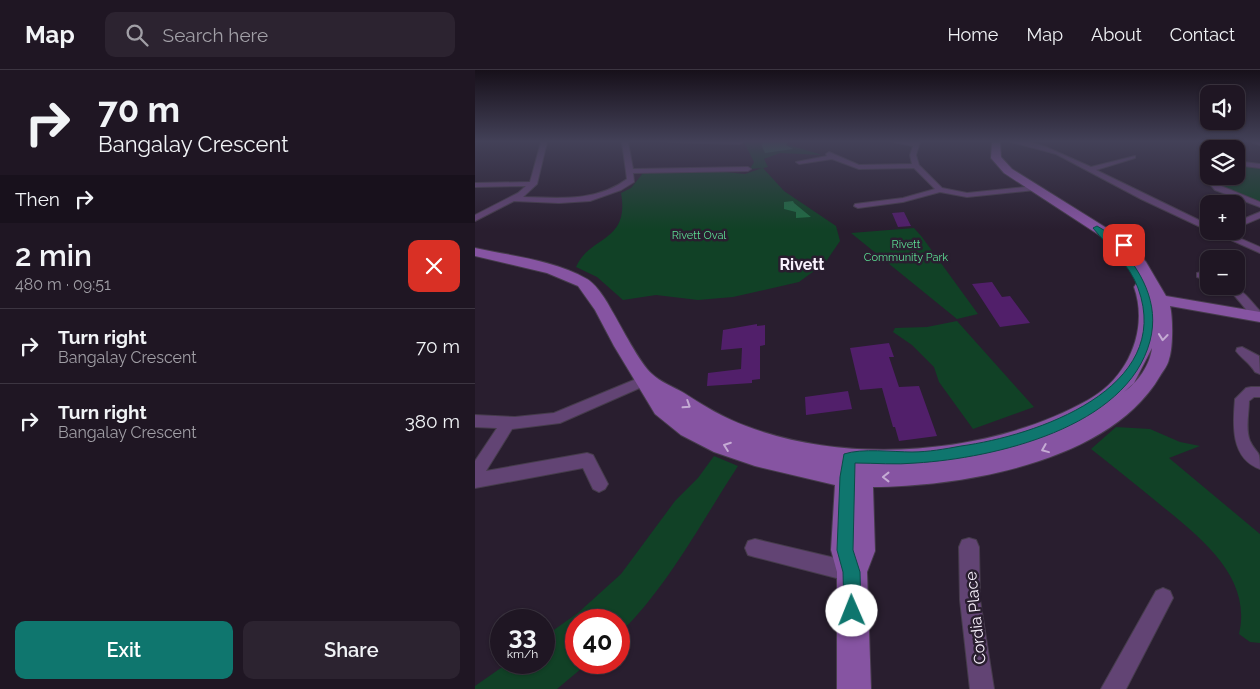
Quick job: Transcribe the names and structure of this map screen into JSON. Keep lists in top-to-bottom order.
{
  "streets": {
    "street": ["Cordia Place"]
  },
  "districts": ["Rivett"],
  "parks": ["Rivett Oval", "Rivett Community Park"],
  "page": {
    "header": "Map",
    "search": "Search here",
    "nav": [
      "Home",
      "Map",
      "About",
      "Contact"
    ],
    "turn": ["70 m", "Bangalay Crescent"],
    "map_buttons": ["+", "−"],
    "then": "Then",
    "heading": ["2 min", "480 m · 09:51"],
    "list": [
      {
        "name": "Turn right",
        "note": "Bangalay Crescent",
        "value": "70 m"
      },
      {
        "name": "Turn right",
        "note": "Bangalay Crescent",
        "value": "380 m"
      }
    ],
    "speed": "33 km/h",
    "limit": "40",
    "buttons": ["Exit", "Share"]
  }
}
